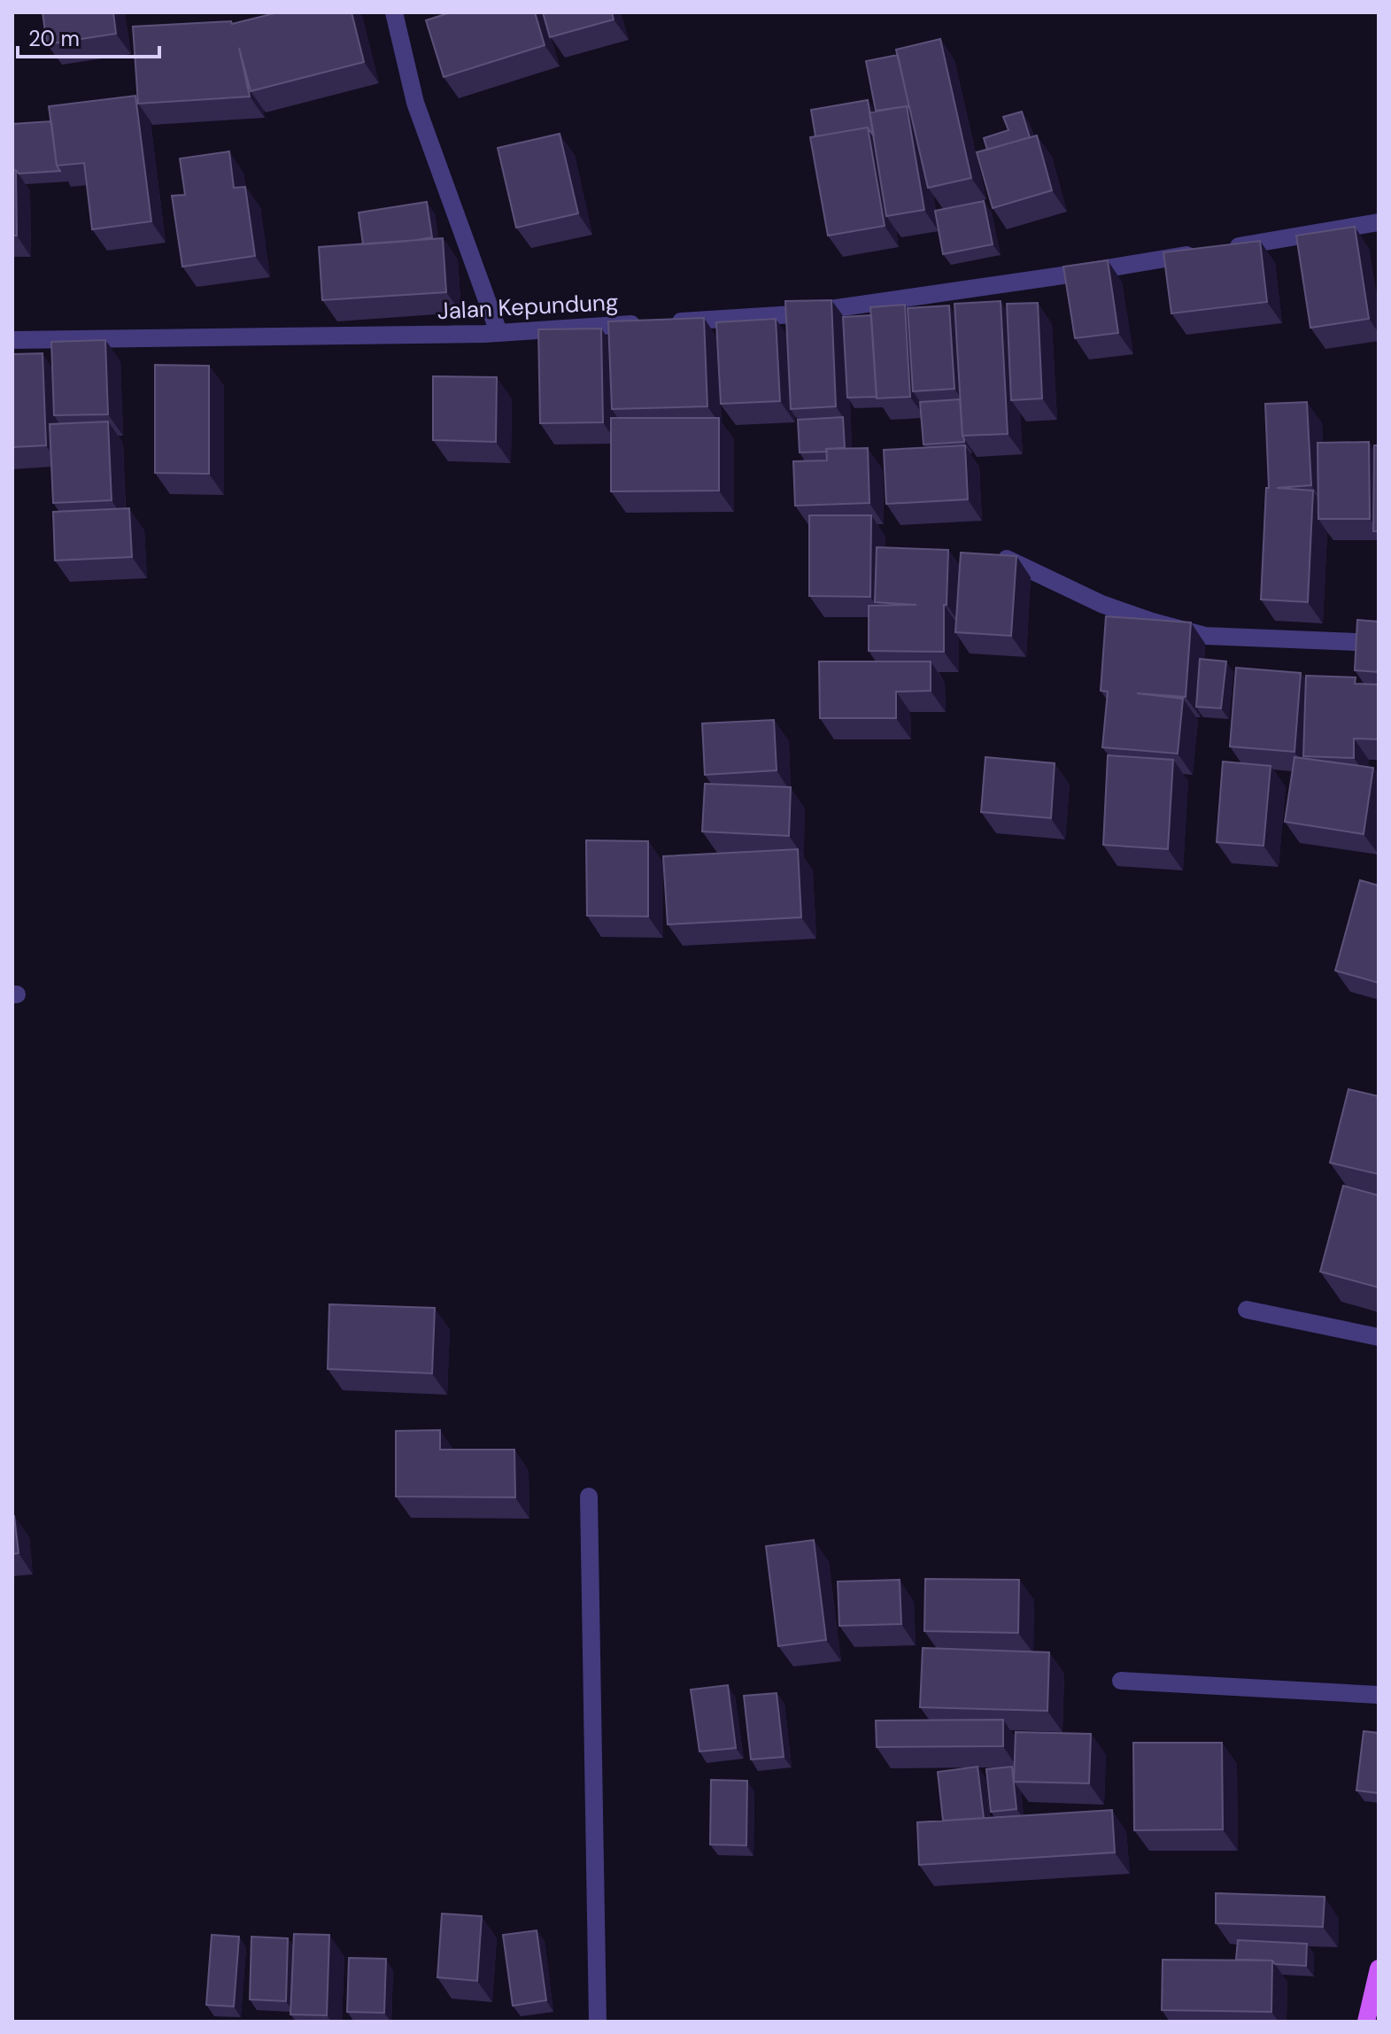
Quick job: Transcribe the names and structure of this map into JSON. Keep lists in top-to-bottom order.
{
  "streets": {
    "street": ["Jalan Kepundung"]
  },
  "scale_bar": "20 m"
}
